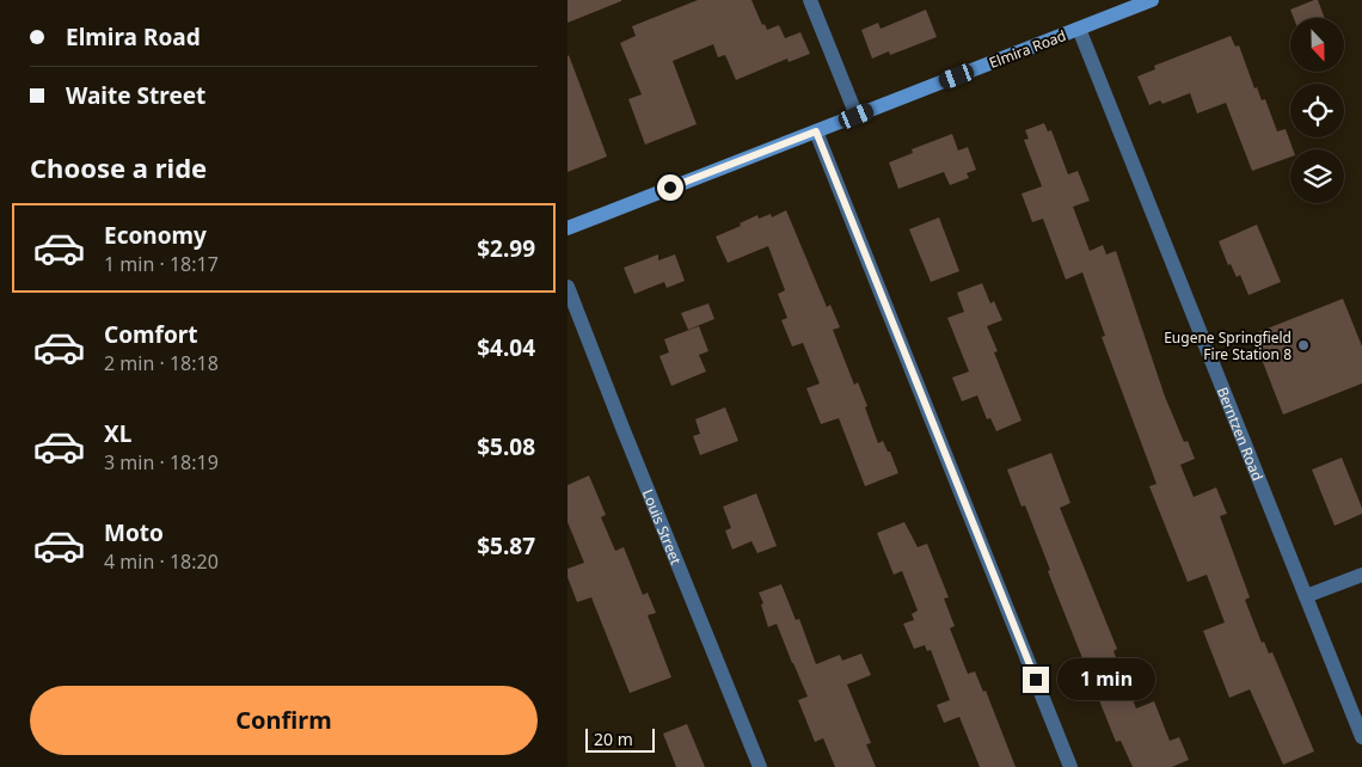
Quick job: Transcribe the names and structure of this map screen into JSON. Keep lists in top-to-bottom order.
{
  "streets": {
    "street": ["Elmira Road", "Berntzen Road", "Louis Street"]
  },
  "crossings": [
    ["Elmira Road", "Berntzen Road"]
  ],
  "places": ["Eugene Springfield Fire Station 8"],
  "scale_bar": "20 m",
  "north": "bottom",
  "page": {
    "banner": ["Elmira Road", "Waite Street"],
    "heading": "Choose a ride",
    "list": [
      {
        "name": "Economy",
        "note": "1 min · 18:17",
        "value": "$2.99"
      },
      {
        "name": "Comfort",
        "note": "2 min · 18:18",
        "value": "$4.04"
      },
      {
        "name": "XL",
        "note": "3 min · 18:19",
        "value": "$5.08"
      },
      {
        "name": "Moto",
        "note": "4 min · 18:20",
        "value": "$5.87"
      }
    ],
    "bubble": "1 min",
    "buttons": "Confirm",
    "scale": "20 m"
  }
}
